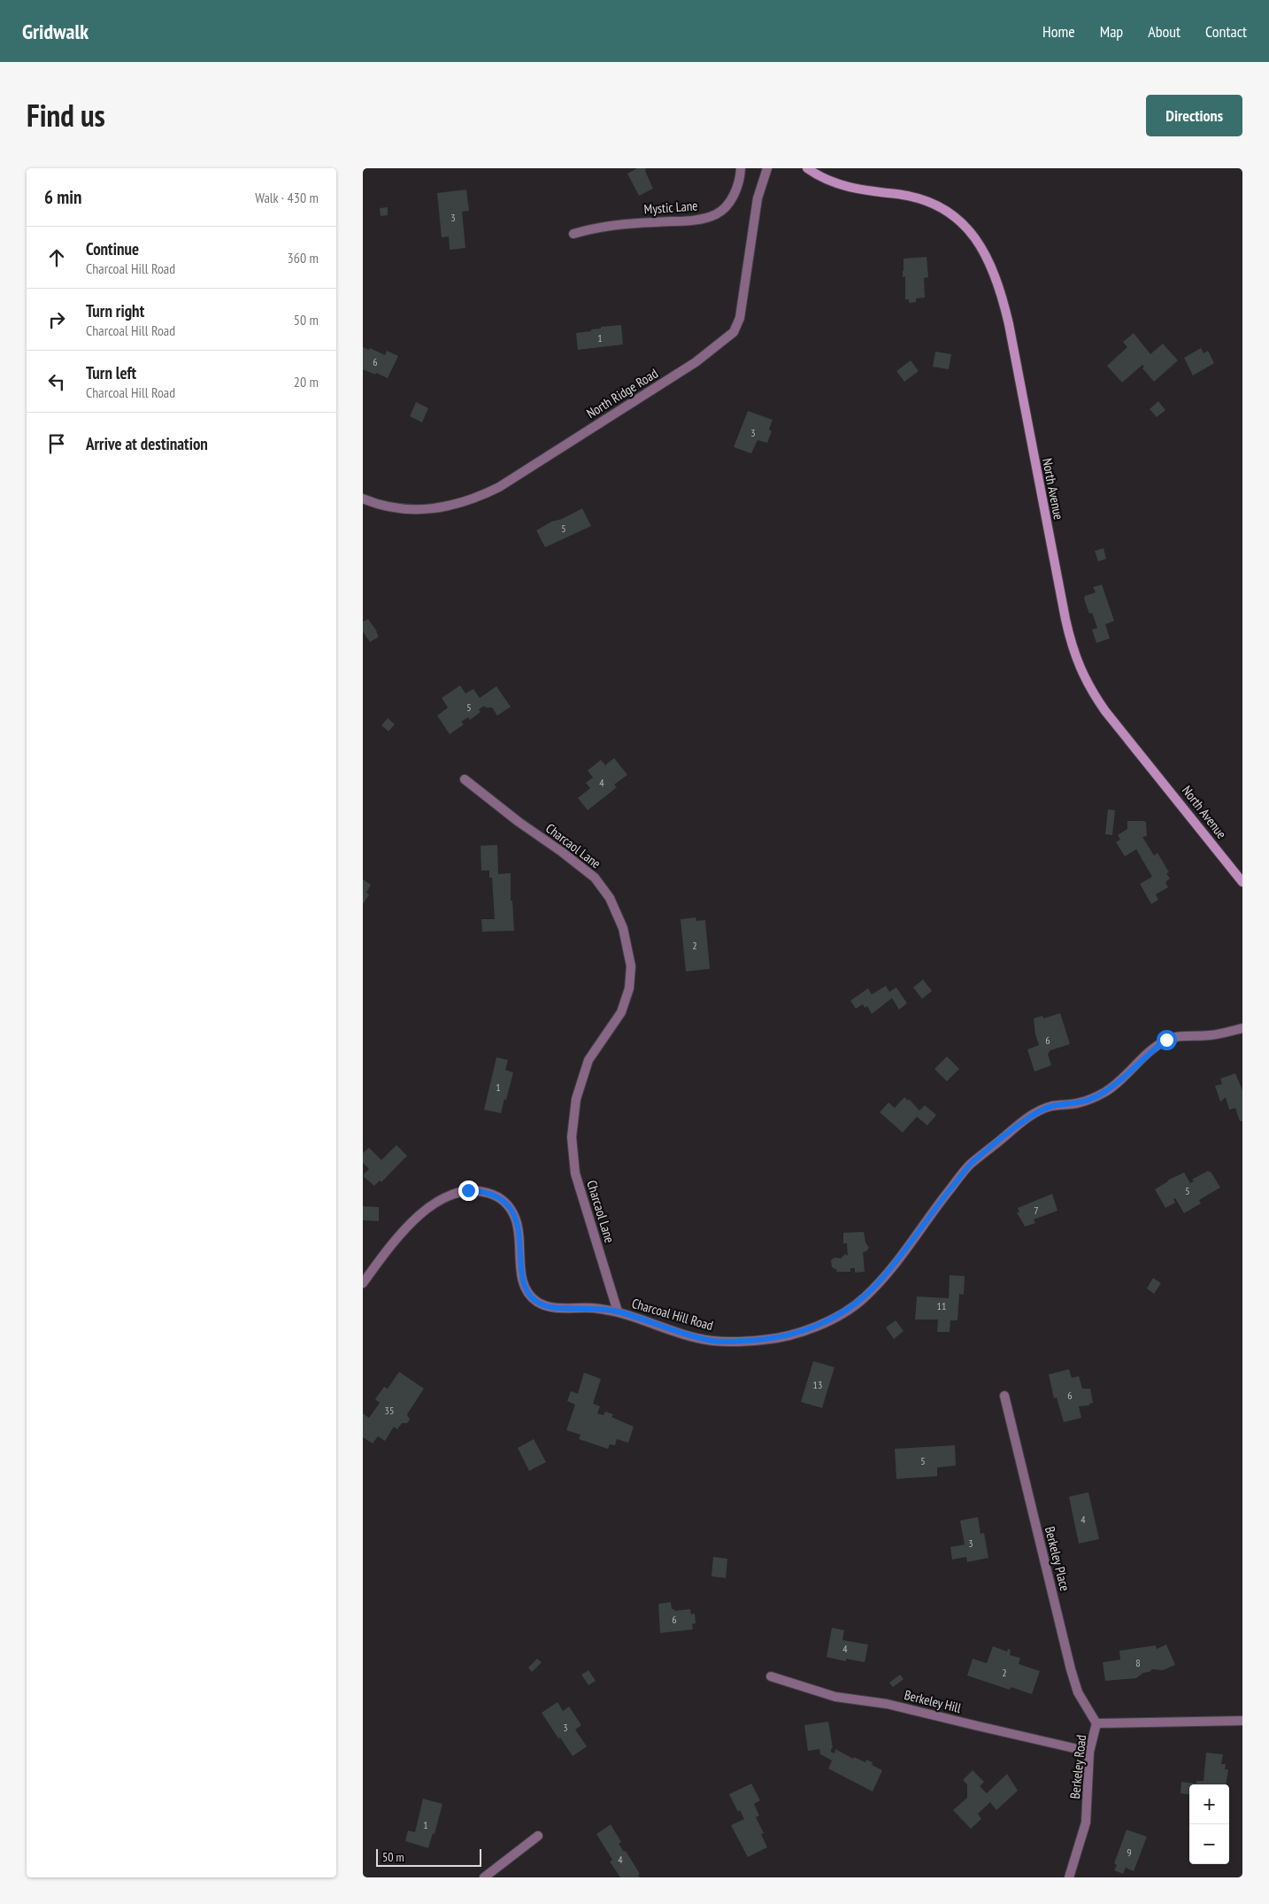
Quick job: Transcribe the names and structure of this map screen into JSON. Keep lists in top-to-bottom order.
{
  "streets": {
    "street": [
      "Mystic Lane",
      "North Ridge Road",
      "North Avenue",
      "Charcaol Lane",
      "Charcoal Hill Road",
      "Berkeley Place",
      "Berkeley Hill",
      "Berkeley Road"
    ]
  },
  "crossings": [
    ["Charcaol Lane", "Charcoal Hill Road"],
    ["Berkeley Place", "Berkeley Road"],
    ["Berkeley Hill", "Berkeley Road"]
  ],
  "house_numbers": [
    "3",
    "1",
    "6",
    "3",
    "5",
    "5",
    "4",
    "2",
    "6",
    "1",
    "5",
    "7",
    "11",
    "13",
    "6",
    "35",
    "5",
    "4",
    "3",
    "6",
    "4",
    "8",
    "2",
    "3",
    "1",
    "9",
    "4"
  ],
  "scale_bar": "50 m",
  "page": {
    "header": "Gridwalk",
    "nav": [
      "Home",
      "Map",
      "About",
      "Contact"
    ],
    "title": "Find us",
    "buttons": "Directions",
    "heading": ["6 min", "Walk · 430 m"],
    "list": [
      ["Continue", "Charcoal Hill Road", "360 m"],
      ["Turn right", "Charcoal Hill Road", "50 m"],
      ["Turn left", "Charcoal Hill Road", "20 m"],
      "Arrive at destination"
    ],
    "map_buttons": ["+", "−"],
    "scale": "50 m"
  }
}
